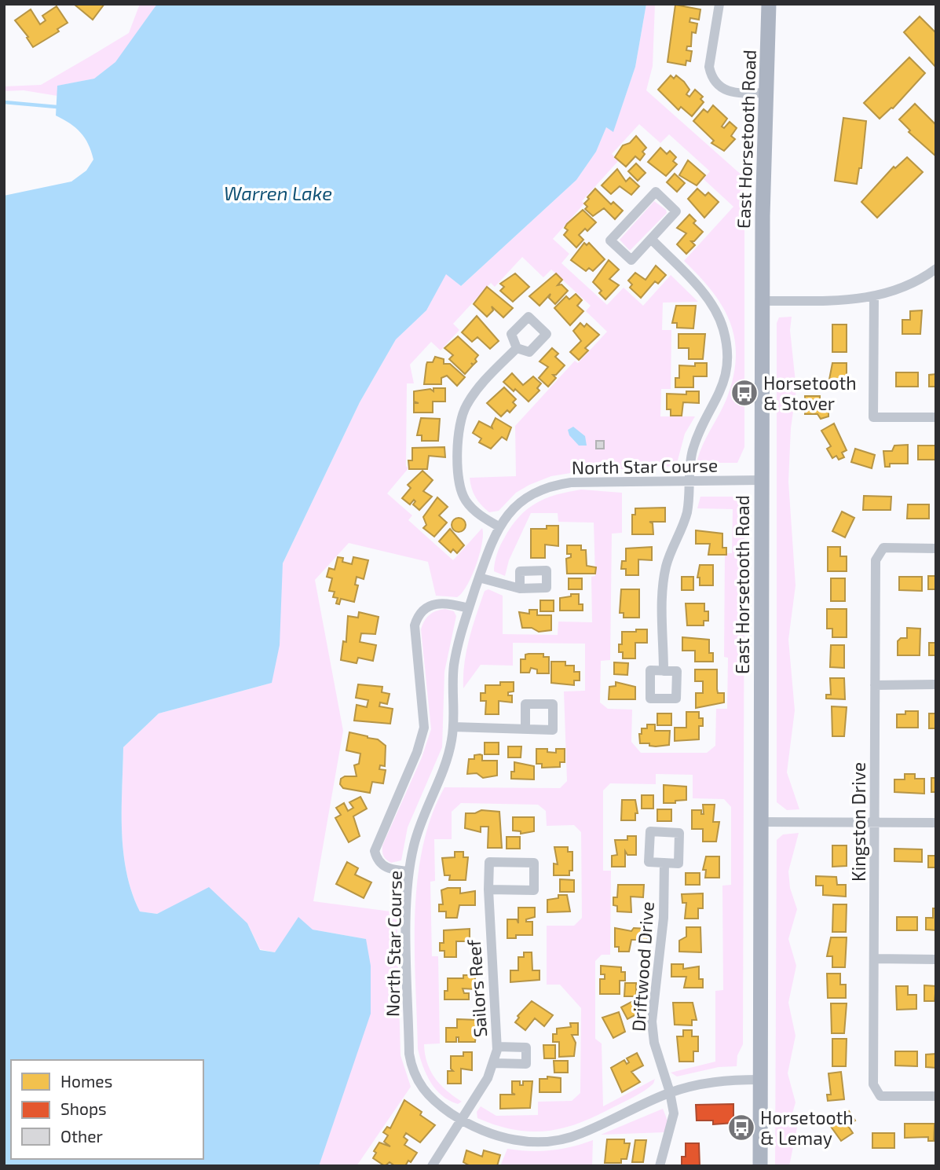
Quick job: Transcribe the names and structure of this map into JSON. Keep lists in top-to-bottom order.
{
  "streets": {
    "main road": ["East Horsetooth Road"],
    "street": [
      "North Star Course",
      "Kingston Drive",
      "Driftwood Drive",
      "Sailors Reef"
    ]
  },
  "crossings": [
    ["East Horsetooth Road", "North Star Course"],
    ["North Star Course", "Driftwood Drive"],
    ["North Star Course", "Sailors Reef"]
  ],
  "water": ["Warren Lake"],
  "places": {
    "bus stop": ["Horsetooth & Stover", "Horsetooth & Lemay"]
  },
  "legend": ["Homes", "Shops", "Other"]
}
